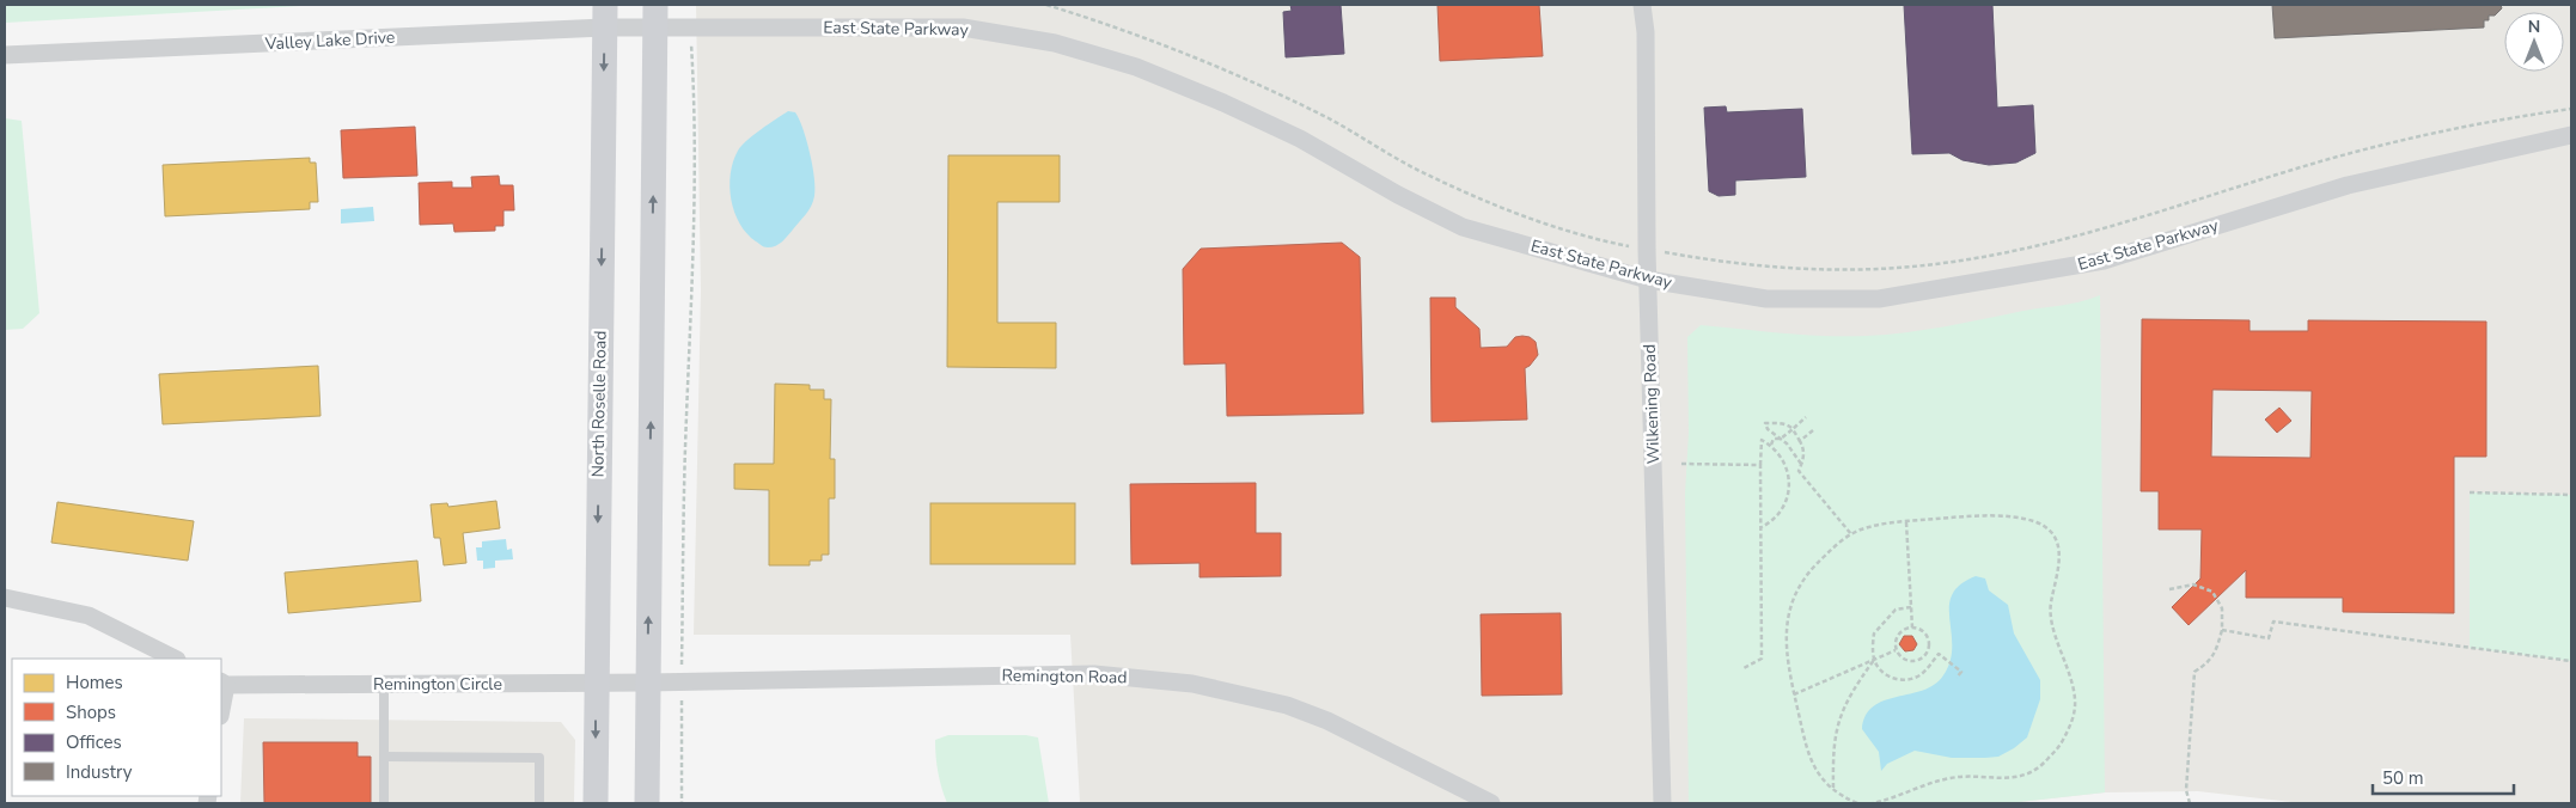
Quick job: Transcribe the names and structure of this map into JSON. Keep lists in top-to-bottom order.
{
  "streets": {
    "main road": ["North Roselle Road"],
    "street": [
      "East State Parkway",
      "Valley Lake Drive",
      "Wilkening Road",
      "Remington Road",
      "Remington Circle"
    ]
  },
  "crossings": [
    ["East State Parkway", "Valley Lake Drive"],
    ["East State Parkway", "Wilkening Road"],
    ["Valley Lake Drive", "North Roselle Road"],
    ["North Roselle Road", "Remington Circle"],
    ["Remington Road", "Remington Circle"]
  ],
  "legend": [
    "Homes",
    "Shops",
    "Offices",
    "Industry"
  ],
  "scale_bar": "50 m",
  "north": "top"
}
